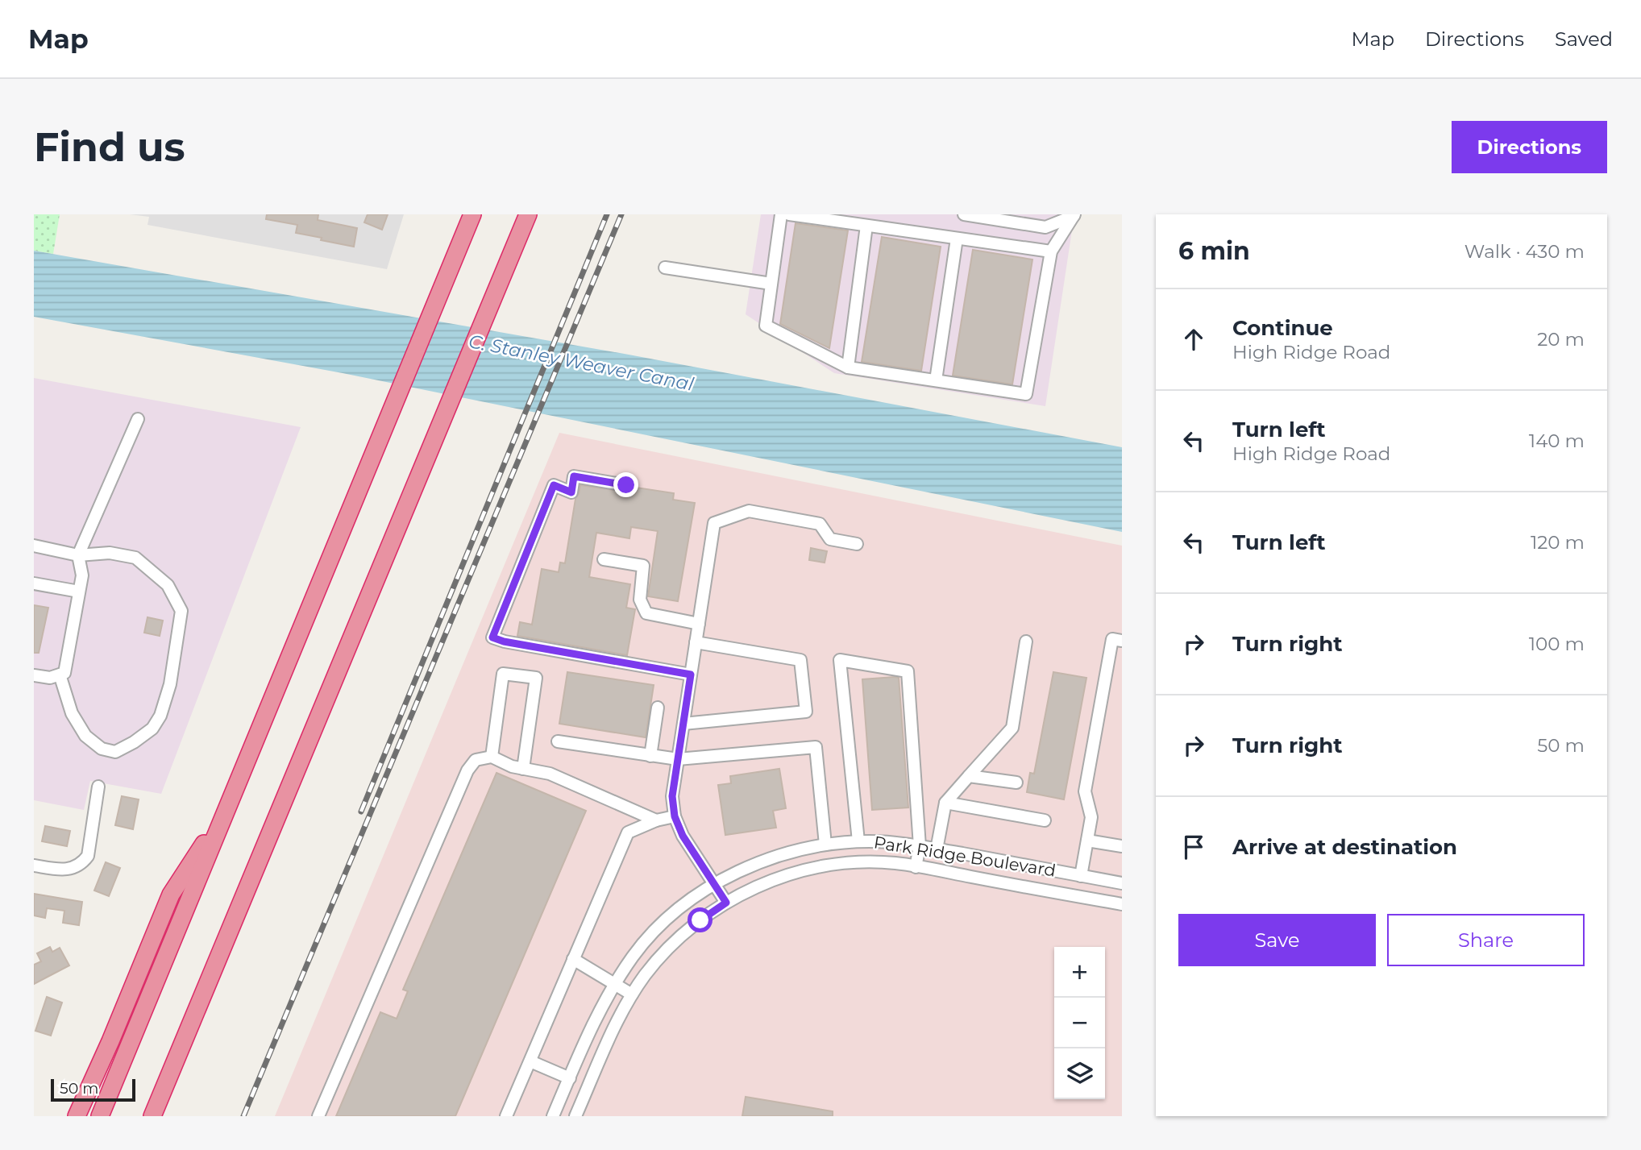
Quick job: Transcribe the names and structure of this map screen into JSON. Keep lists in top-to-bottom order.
{
  "streets": {
    "street": ["Park Ridge Boulevard"]
  },
  "water": ["C. Stanley Weaver Canal"],
  "scale_bar": "50 m",
  "page": {
    "header": "Map",
    "nav": ["Map", "Directions", "Saved"],
    "buttons": [
      "Directions",
      ["Save", "Share"]
    ],
    "title": "Find us",
    "heading": ["6 min", "Walk · 430 m"],
    "list": [
      ["Continue", "High Ridge Road", "20 m"],
      ["Turn left", "High Ridge Road", "140 m"],
      ["Turn left", "120 m"],
      ["Turn right", "100 m"],
      ["Turn right", "50 m"],
      "Arrive at destination"
    ],
    "map_buttons": ["+", "−"],
    "scale": "50 m"
  }
}
